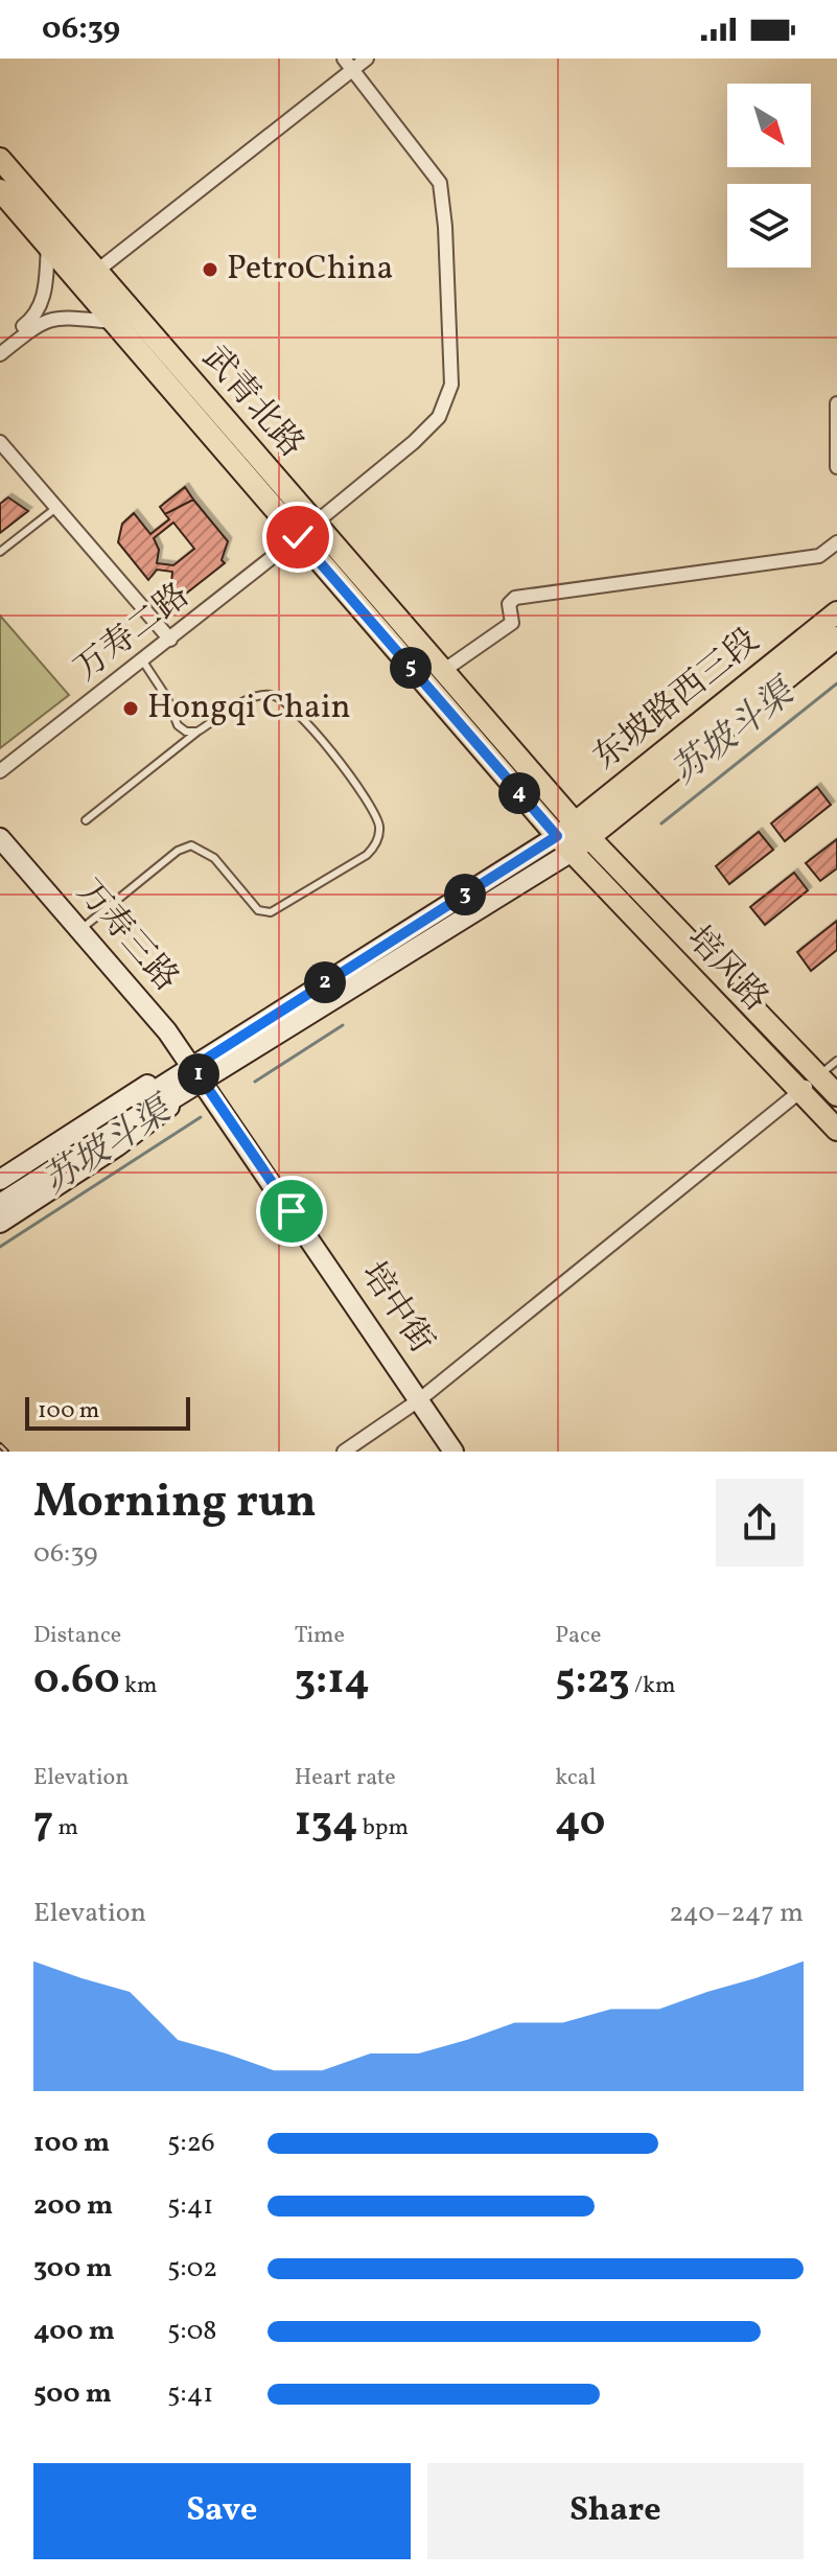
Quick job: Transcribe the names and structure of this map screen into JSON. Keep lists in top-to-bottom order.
{
  "streets": {
    "main road": ["武青北路", "东坡路西三段", "培风路"],
    "street": ["万寿二路", "万寿三路", "培中街"]
  },
  "crossings": [
    ["武青北路", "万寿二路"],
    ["武青北路", "东坡路西三段"],
    ["武青北路", "培风路"],
    ["东坡路西三段", "培风路"],
    ["万寿三路", "培中街"]
  ],
  "water": ["苏坡斗渠"],
  "places": ["PetroChina", "Hongqi Chain"],
  "scale_bar": "100 m",
  "north": "bottom right",
  "page": {
    "status": "06:39",
    "pins": [
      "5",
      "4",
      "3",
      "2",
      "1"
    ],
    "scale": "100 m",
    "heading": ["Morning run", "06:39"],
    "stats": [
      ["Distance", "0.60 km"],
      ["Time", "3:14"],
      ["Pace", "5:23 /km"],
      ["Elevation", "7 m"],
      ["Heart rate", "134 bpm"],
      ["kcal", "40"]
    ],
    "chart": ["Elevation", "240–247 m"],
    "list": [
      {
        "name": "100 m",
        "note": "5:26"
      },
      {
        "name": "200 m",
        "note": "5:41"
      },
      {
        "name": "300 m",
        "note": "5:02"
      },
      {
        "name": "400 m",
        "note": "5:08"
      },
      {
        "name": "500 m",
        "note": "5:41"
      }
    ],
    "buttons": ["Save", "Share"]
  }
}
